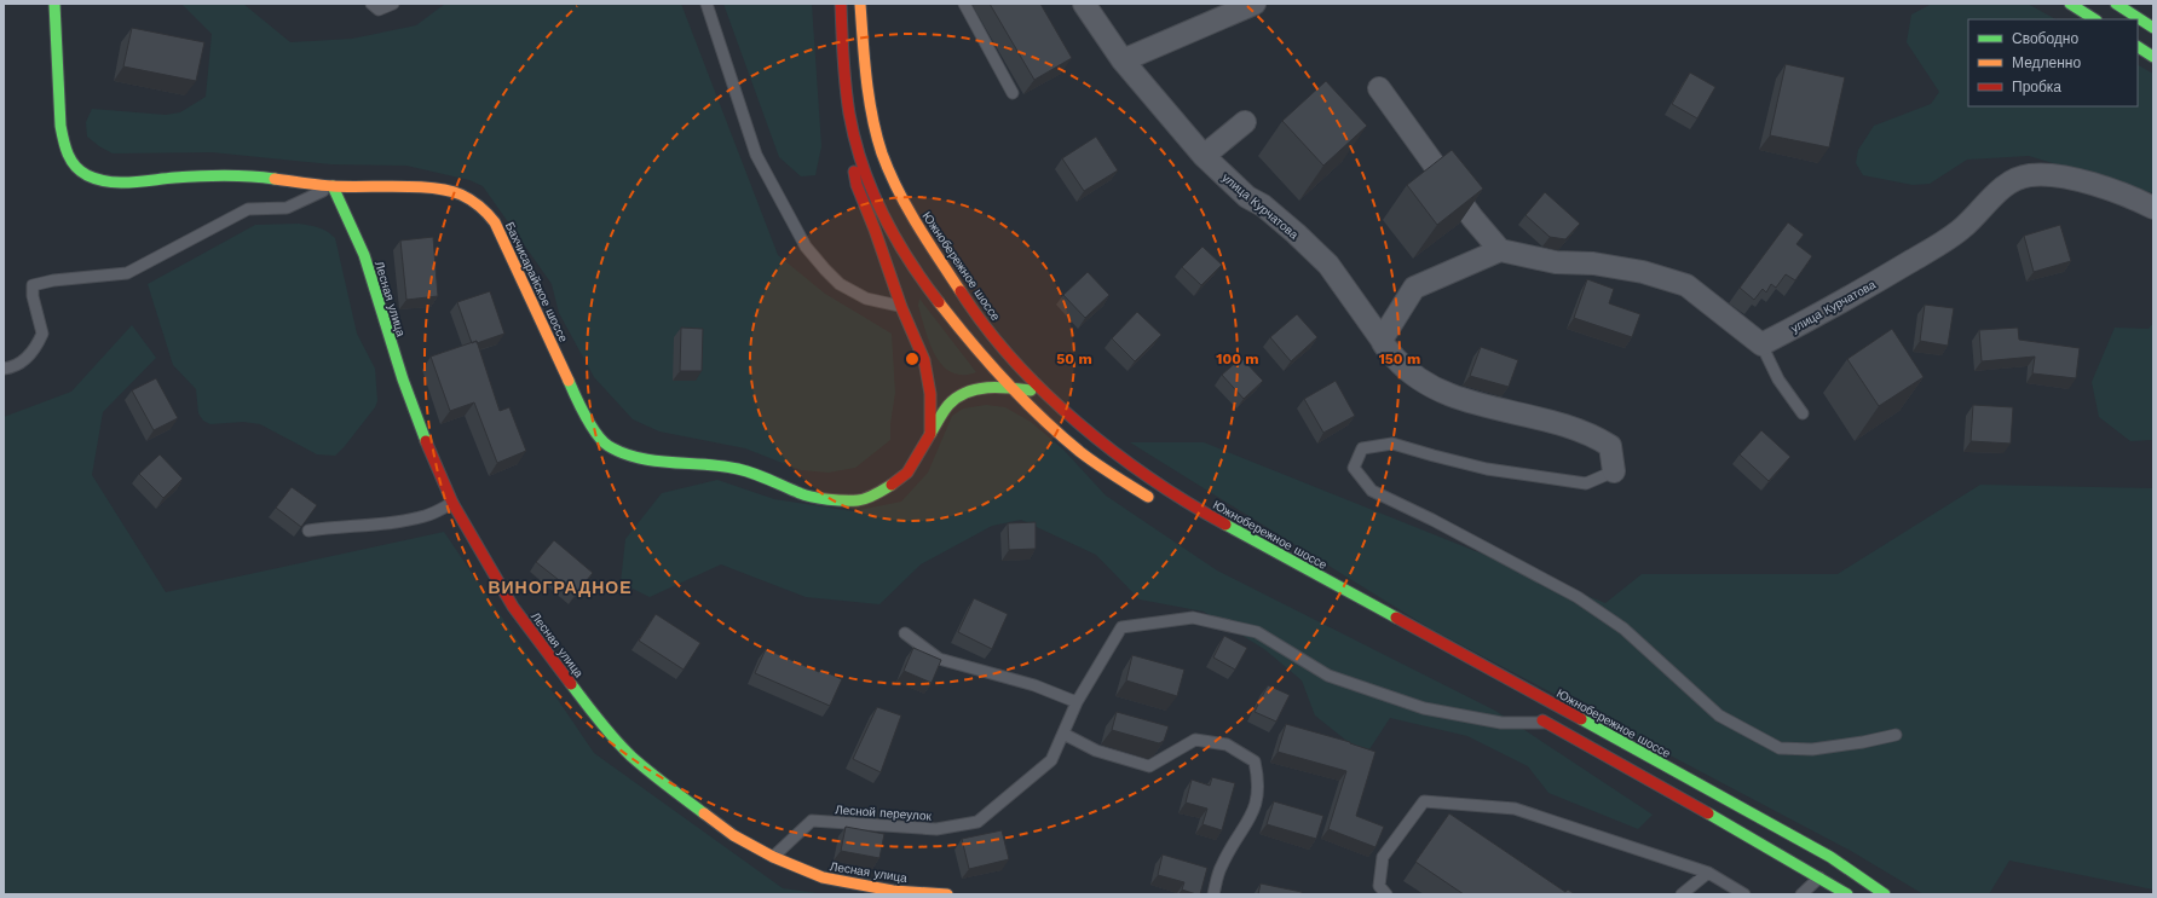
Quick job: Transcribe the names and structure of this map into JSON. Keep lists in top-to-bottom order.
{
  "streets": {
    "main road": ["Южнобережное шоссе", "Бахчисарайское шоссе", "Лесная улица"],
    "street": ["улица Курчатова"],
    "lane": ["Лесной переулок"]
  },
  "crossings": [
    ["Южнобережное шоссе", "Бахчисарайское шоссе"],
    ["Бахчисарайское шоссе", "Лесная улица"],
    ["Лесная улица", "Лесной переулок"]
  ],
  "districts": ["ВИНОГРАДНОЕ"],
  "legend": ["Свободно", "Медленно", "Пробка"],
  "rings": ["50 m", "100 m", "150 m"]
}
